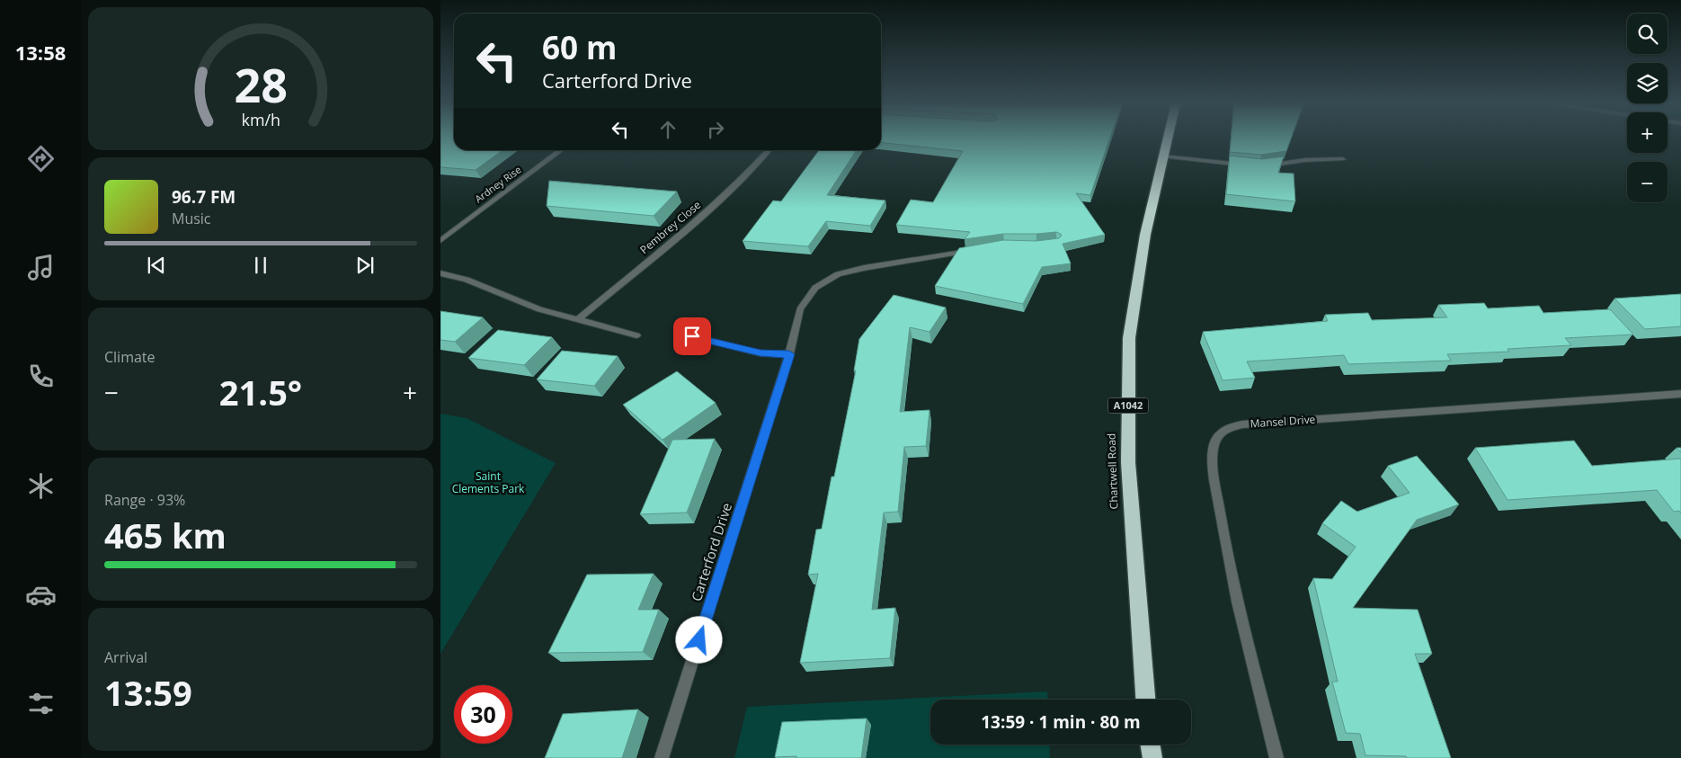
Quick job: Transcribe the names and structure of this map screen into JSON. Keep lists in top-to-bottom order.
{
  "streets": {
    "highway": ["A1042", "Chartwell Road"],
    "street": [
      "Ardney Rise",
      "Pembrey Close",
      "Mansel Drive",
      "Carterford Drive"
    ]
  },
  "parks": ["Saint Clements Park"],
  "page": {
    "tabs": "13:58",
    "map_buttons": ["+", "−"],
    "turn": ["60 m", "Carterford Drive"],
    "song": ["96.7 FM", "Music"],
    "tile": [
      "Climate",
      ["Range · 93%", "465 km"],
      ["Arrival", "13:59"]
    ],
    "heat": ["−", "21.5°", "+"],
    "limit": "30",
    "trip": "13:59 · 1 min · 80 m",
    "gauge": ["28", "km/h"]
  }
}
